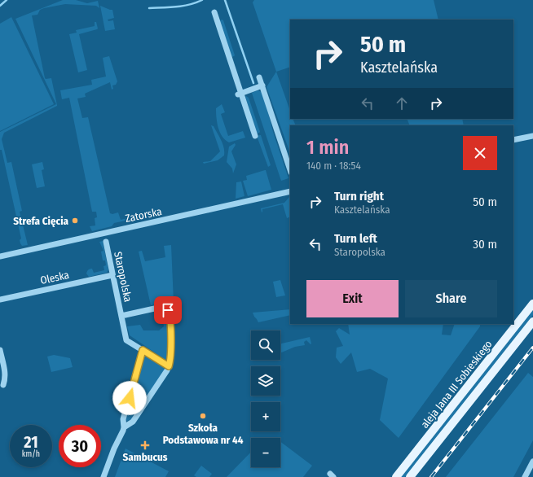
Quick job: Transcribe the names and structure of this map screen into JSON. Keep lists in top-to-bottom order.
{
  "streets": {
    "main road": ["aleja Jana III Sobieskiego"],
    "street": ["Zatorska", "Staropolska", "Oleska"]
  },
  "crossings": [
    ["Staropolska", "Oleska"]
  ],
  "places": {
    "other": ["Strefa Cięcia", "Szkoła Podstawowa nr 44"],
    "health": ["Sambucus"]
  },
  "page": {
    "turn": ["50 m", "Kasztelańska"],
    "heading": ["1 min", "140 m · 18:54"],
    "list": [
      {
        "name": "Turn right",
        "note": "Kasztelańska",
        "value": "50 m"
      },
      {
        "name": "Turn left",
        "note": "Staropolska",
        "value": "30 m"
      }
    ],
    "buttons": ["Exit", "Share"],
    "map_buttons": ["+", "−"],
    "speed": "21 km/h",
    "limit": "30"
  }
}
